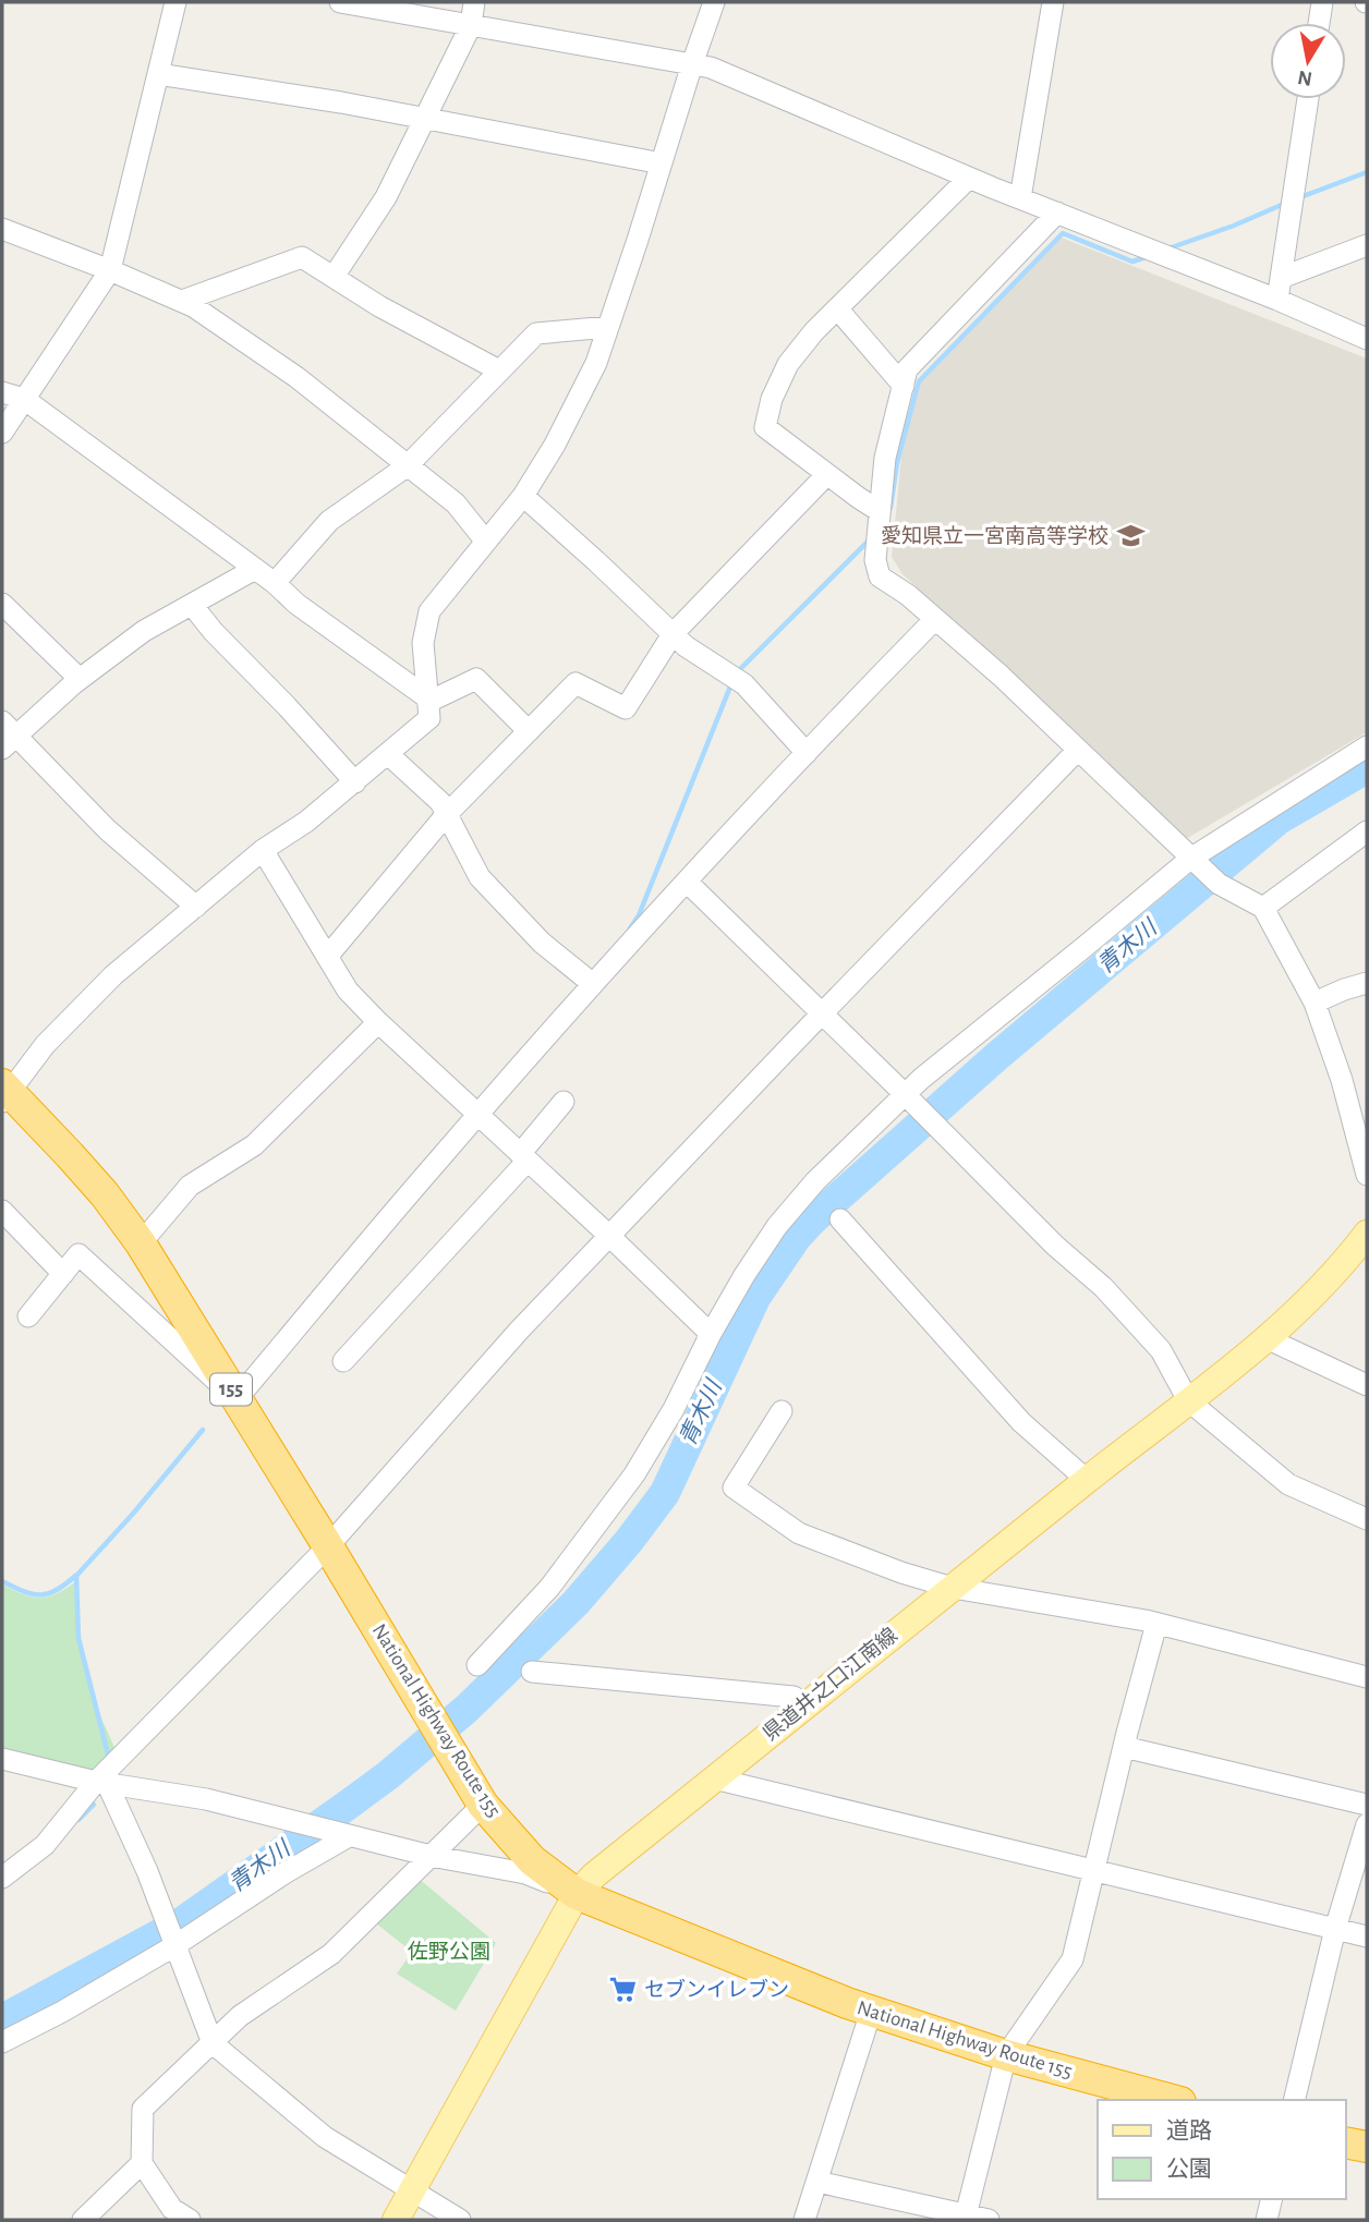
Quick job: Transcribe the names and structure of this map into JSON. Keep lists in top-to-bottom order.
{
  "streets": {
    "highway": ["155", "National Highway Route 155"],
    "main road": ["県道井之口江南線"]
  },
  "crossings": [
    ["県道井之口江南線", "National Highway Route 155"]
  ],
  "water": ["青木川"],
  "parks": ["佐野公園"],
  "places": {
    "school or university": ["愛知県立一宮南高等学校"],
    "supermarket": ["セブンイレブン"]
  },
  "legend": ["道路", "公園"],
  "north": "bottom"
}
